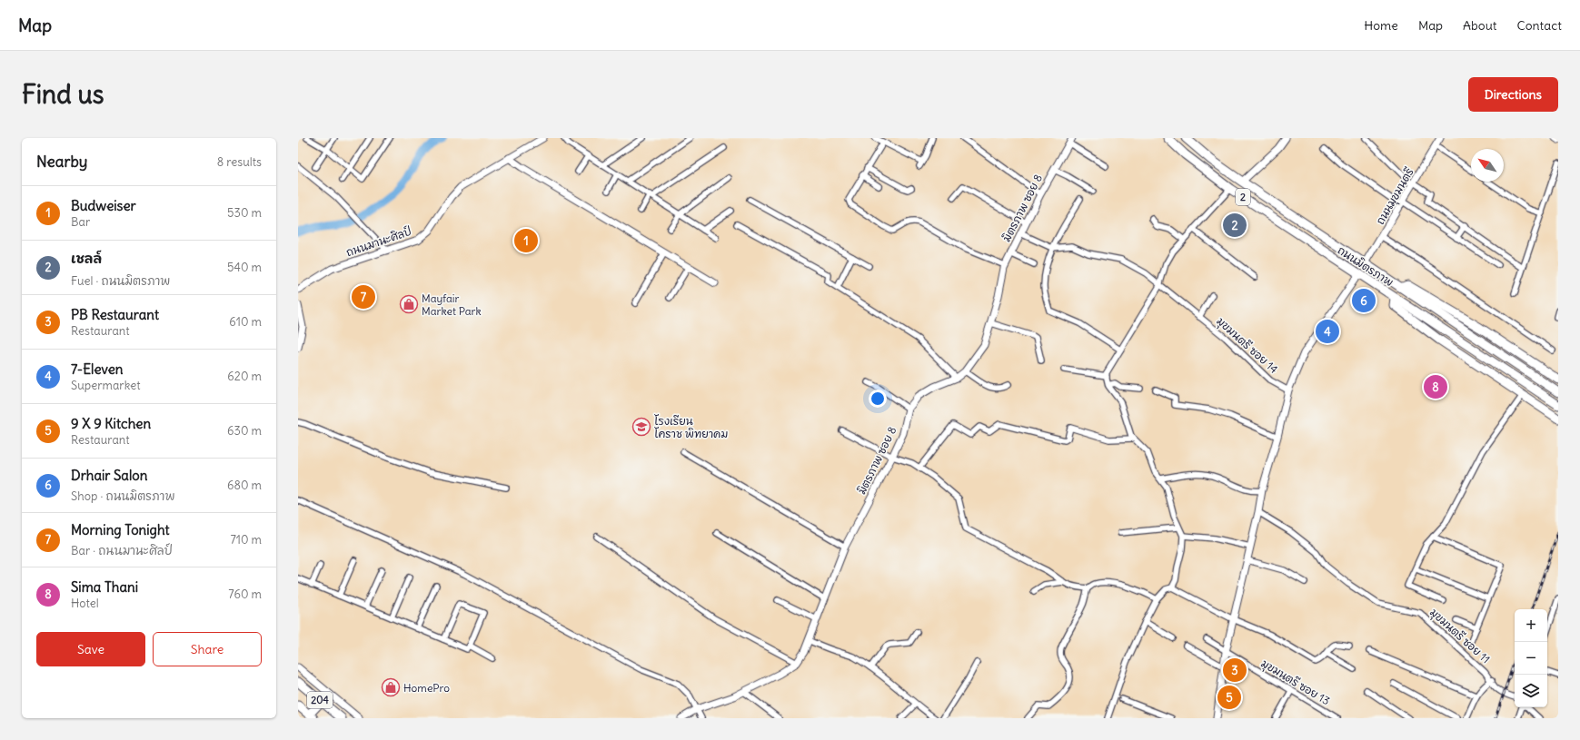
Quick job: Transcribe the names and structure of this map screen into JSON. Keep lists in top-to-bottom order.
{
  "streets": {
    "highway": ["2", "ถนนมิตรภาพ", "204"],
    "street": [
      "ถนนมุขมนตรี",
      "มิตรภาพ ซอย 8",
      "ถนนมานะศิลป์",
      "มุขมนตรี ซอย 14",
      "มุขมนตรี ซอย 11",
      "มุขมนตรี ซอย 13"
    ]
  },
  "crossings": [
    ["ถนนมุขมนตรี", "ถนนมิตรภาพ"]
  ],
  "places": {
    "shop": ["Mayfair Market Park", "HomePro"],
    "school or university": ["โรงเรียน โคราช พิทยาคม"]
  },
  "north": "top left",
  "page": {
    "header": "Map",
    "nav": [
      "Home",
      "Map",
      "About",
      "Contact"
    ],
    "buttons": [
      "Directions",
      ["Save", "Share"]
    ],
    "title": "Find us",
    "heading": ["Nearby", "8 results"],
    "list": [
      {
        "mark": "1",
        "name": "Budweiser",
        "note": "Bar",
        "value": "530 m"
      },
      {
        "mark": "2",
        "name": "เชลล์",
        "note": "Fuel · ถนนมิตรภาพ",
        "value": "540 m"
      },
      {
        "mark": "3",
        "name": "PB Restaurant",
        "note": "Restaurant",
        "value": "610 m"
      },
      {
        "mark": "4",
        "name": "7-Eleven",
        "note": "Supermarket",
        "value": "620 m"
      },
      {
        "mark": "5",
        "name": "9 X 9 Kitchen",
        "note": "Restaurant",
        "value": "630 m"
      },
      {
        "mark": "6",
        "name": "Drhair Salon",
        "note": "Shop · ถนนมิตรภาพ",
        "value": "680 m"
      },
      {
        "mark": "7",
        "name": "Morning Tonight",
        "note": "Bar · ถนนมานะศิลป์",
        "value": "710 m"
      },
      {
        "mark": "8",
        "name": "Sima Thani",
        "note": "Hotel",
        "value": "760 m"
      }
    ],
    "pins": [
      "2",
      "1",
      "7",
      "6",
      "4",
      "8",
      "3",
      "5"
    ],
    "map_buttons": ["+", "−"]
  }
}
